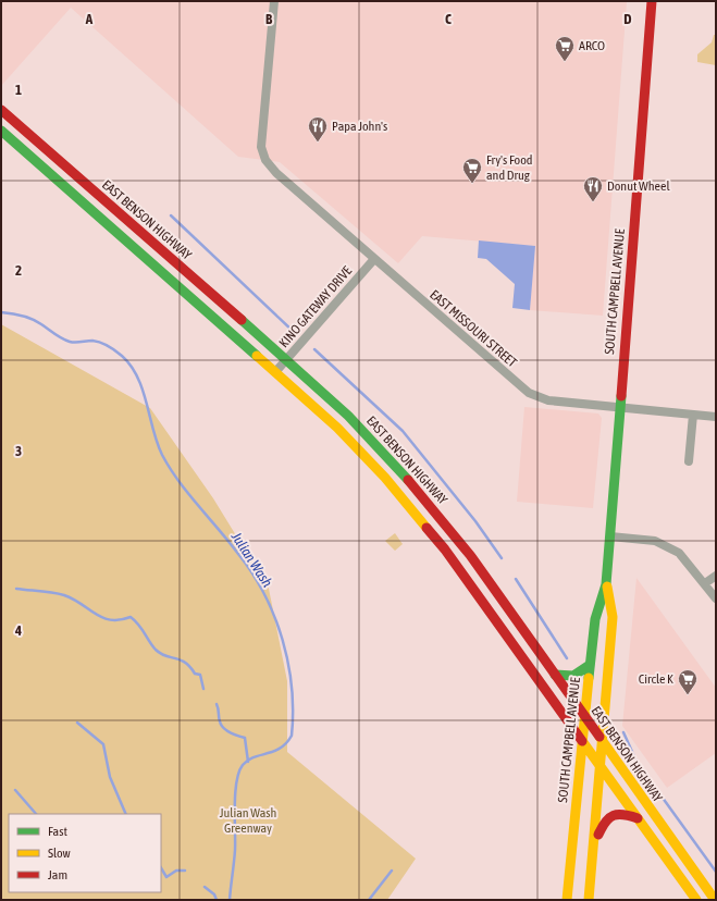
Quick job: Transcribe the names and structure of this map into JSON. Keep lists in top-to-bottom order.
{
  "streets": {
    "main road": ["EAST BENSON HIGHWAY", "SOUTH CAMPBELL AVENUE"],
    "street": ["KINO GATEWAY DRIVE", "EAST MISSOURI STREET"]
  },
  "crossings": [
    ["EAST BENSON HIGHWAY", "SOUTH CAMPBELL AVENUE"],
    ["EAST BENSON HIGHWAY", "KINO GATEWAY DRIVE"],
    ["SOUTH CAMPBELL AVENUE", "EAST MISSOURI STREET"],
    ["KINO GATEWAY DRIVE", "EAST MISSOURI STREET"]
  ],
  "water": ["Julian Wash"],
  "parks": ["Julian Wash Greenway"],
  "places": {
    "supermarket": ["ARCO", "Fry's Food and Drug", "Circle K"],
    "restaurant": ["Papa John's", "Donut Wheel"]
  },
  "legend": ["Fast", "Slow", "Jam"],
  "grid": {
    "columns": [
      "A",
      "B",
      "C",
      "D"
    ],
    "rows": [
      "1",
      "2",
      "3",
      "4"
    ]
  }
}
